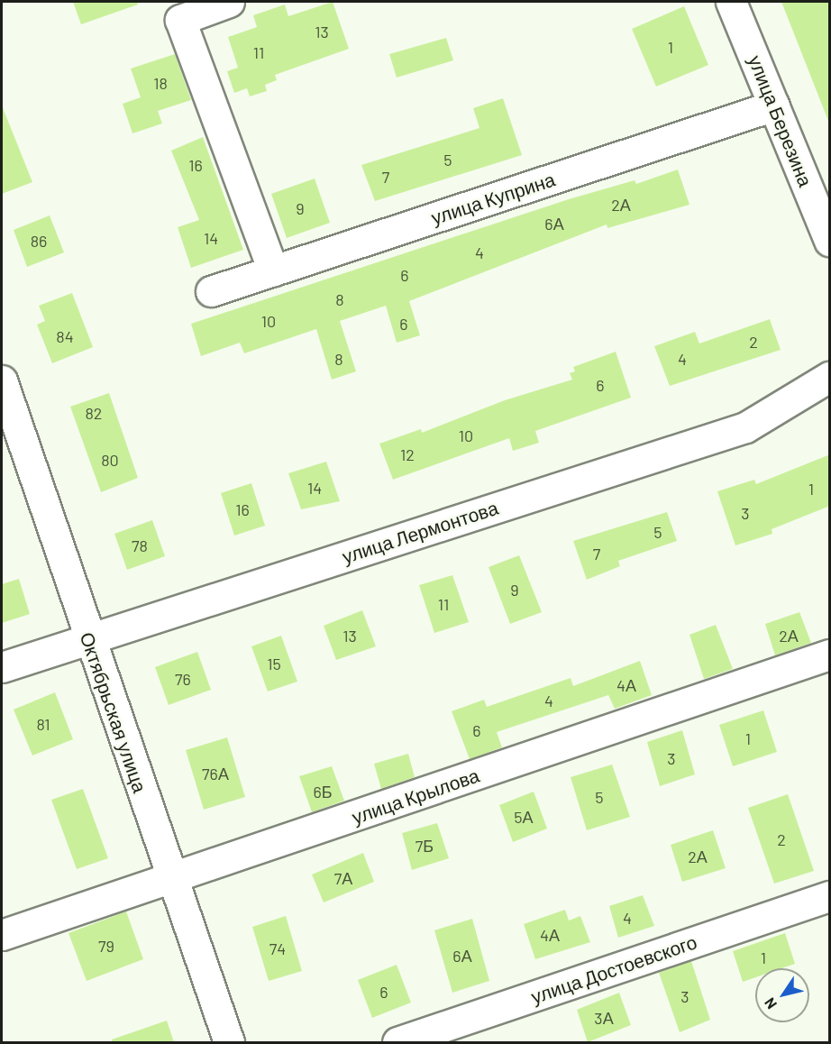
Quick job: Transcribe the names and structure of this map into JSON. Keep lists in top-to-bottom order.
{
  "streets": {
    "street": [
      "улица Березина",
      "улица Куприна",
      "улица Лермонтова",
      "Октябрьская улица",
      "улица Крылова",
      "улица Достоевского"
    ]
  },
  "crossings": [
    ["улица Березина", "улица Куприна"],
    ["улица Лермонтова", "Октябрьская улица"],
    ["Октябрьская улица", "улица Крылова"]
  ],
  "house_numbers": [
    "13",
    "1",
    "11",
    "18",
    "5",
    "16",
    "7",
    "2А",
    "9",
    "6А",
    "14",
    "86",
    "4",
    "6",
    "8",
    "10",
    "6",
    "84",
    "2",
    "8",
    "4",
    "6",
    "82",
    "10",
    "12",
    "80",
    "14",
    "1",
    "16",
    "3",
    "5",
    "78",
    "7",
    "9",
    "11",
    "13",
    "2А",
    "15",
    "76",
    "4А",
    "4",
    "81",
    "6",
    "1",
    "3",
    "76А",
    "6Б",
    "5",
    "5А",
    "2",
    "7Б",
    "2А",
    "7А",
    "4",
    "4А",
    "79",
    "74",
    "6А",
    "1",
    "6",
    "3",
    "3А"
  ],
  "north": "bottom left"
}
